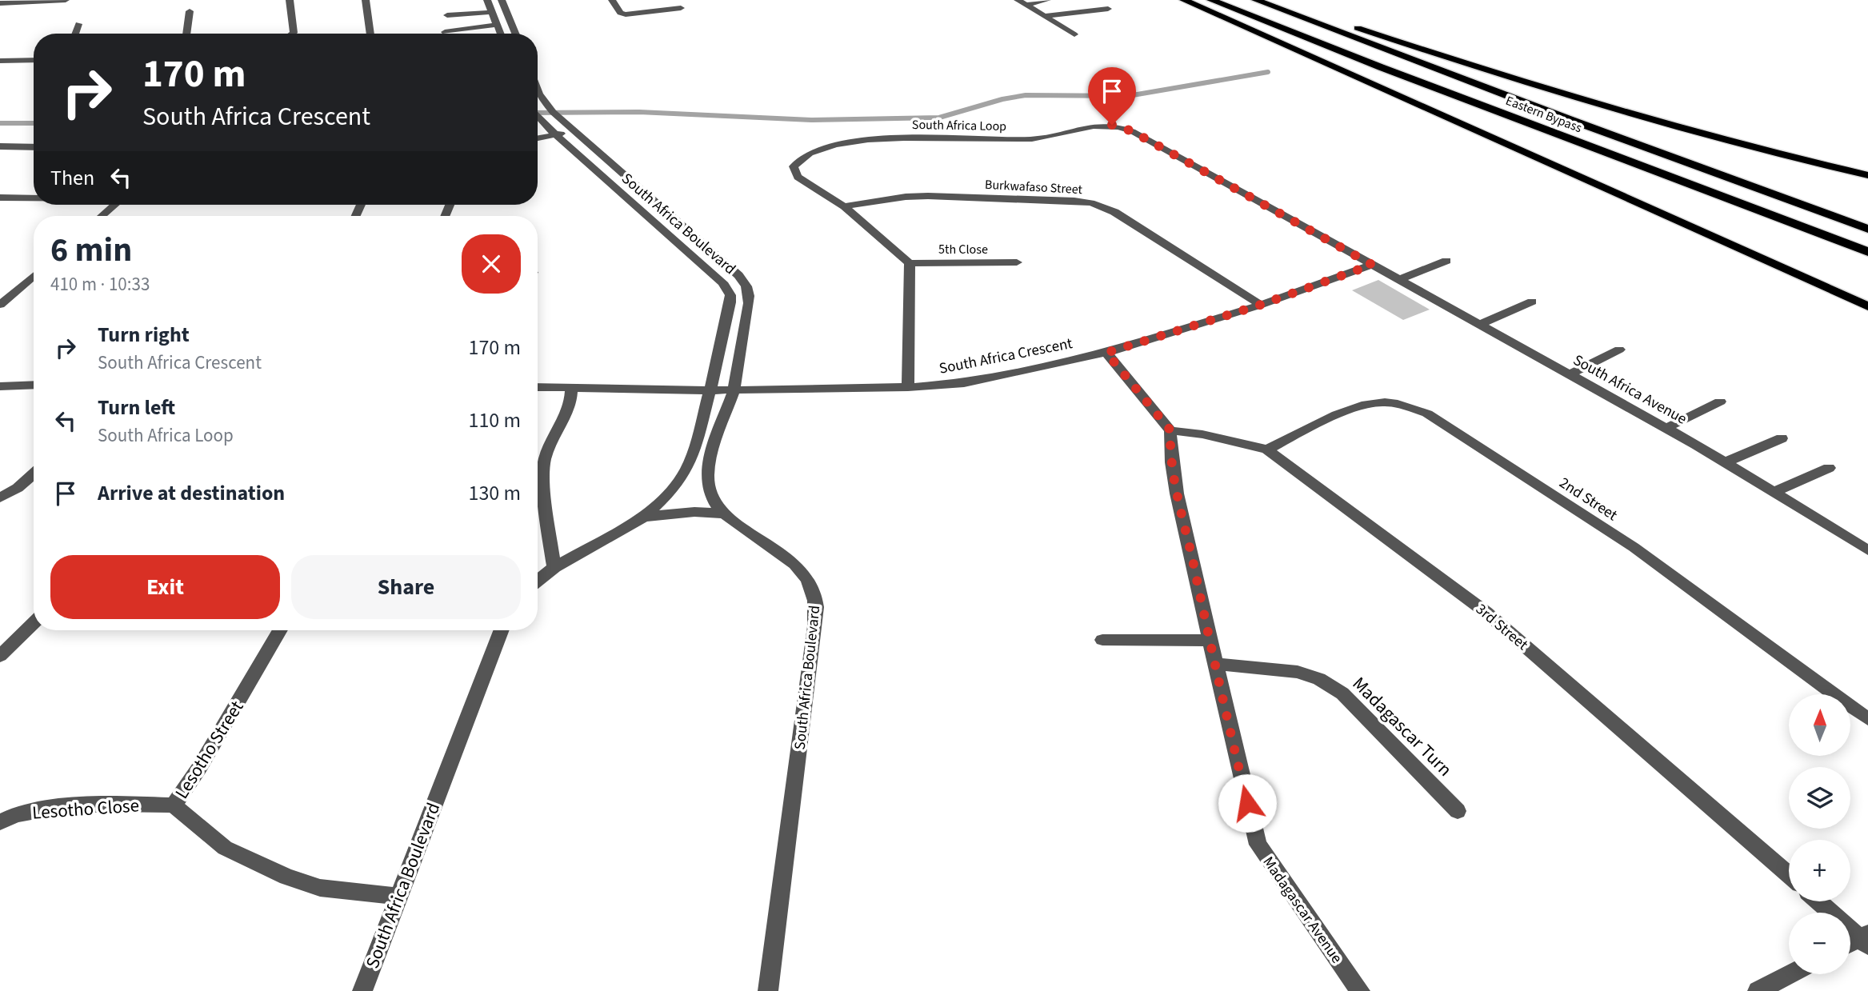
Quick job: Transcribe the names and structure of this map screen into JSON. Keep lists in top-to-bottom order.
{
  "streets": {
    "highway": ["Eastern Bypass"],
    "street": [
      "South Africa Loop",
      "Burkwafaso Street",
      "South Africa Boulevard",
      "5th Close",
      "South Africa Crescent",
      "South Africa Avenue",
      "2nd Street",
      "3rd Street",
      "Madagascar Turn",
      "Lesotho Street",
      "Lesotho Close",
      "Madagascar Avenue"
    ]
  },
  "crossings": [
    ["South Africa Loop", "Burkwafaso Street"],
    ["South Africa Loop", "5th Close"],
    ["South Africa Loop", "South Africa Crescent"],
    ["South Africa Loop", "South Africa Avenue"],
    ["Burkwafaso Street", "South Africa Crescent"],
    ["South Africa Boulevard", "South Africa Crescent"],
    ["South Africa Boulevard", "Lesotho Street"],
    ["South Africa Crescent", "South Africa Avenue"],
    ["2nd Street", "3rd Street"],
    ["3rd Street", "Madagascar Avenue"],
    ["Madagascar Turn", "Madagascar Avenue"],
    ["Lesotho Street", "Lesotho Close"]
  ],
  "north": "top",
  "page": {
    "turn": ["170 m", "South Africa Crescent"],
    "then": "Then",
    "heading": ["6 min", "410 m · 10:33"],
    "list": [
      {
        "name": "Turn right",
        "note": "South Africa Crescent",
        "value": "170 m"
      },
      {
        "name": "Turn left",
        "note": "South Africa Loop",
        "value": "110 m"
      },
      {
        "name": "Arrive at destination",
        "value": "130 m"
      }
    ],
    "buttons": ["Exit", "Share"],
    "map_buttons": ["+", "−"]
  }
}
